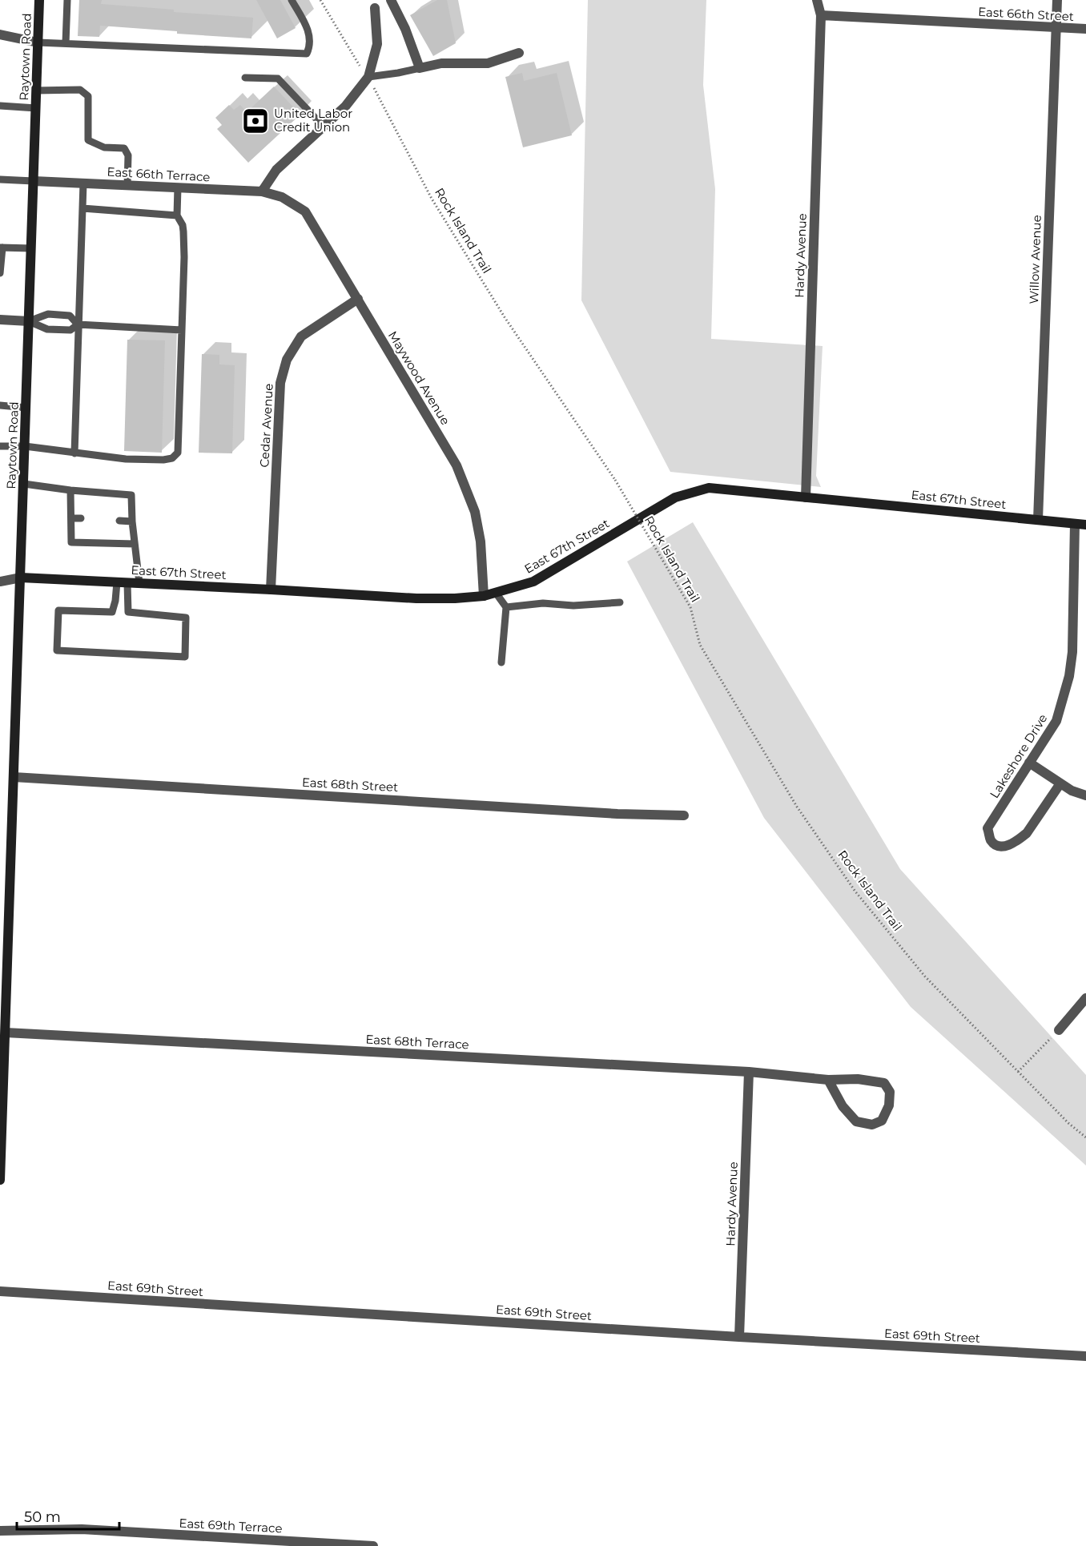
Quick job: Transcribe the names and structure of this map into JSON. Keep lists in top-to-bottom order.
{
  "streets": {
    "main road": ["Raytown Road", "East 67th Street"],
    "street": [
      "East 66th Street",
      "East 66th Terrace",
      "Hardy Avenue",
      "Willow Avenue",
      "Maywood Avenue",
      "Cedar Avenue",
      "Lakeshore Drive",
      "East 68th Street",
      "East 68th Terrace",
      "East 69th Street",
      "East 69th Terrace"
    ],
    "path": ["Rock Island Trail"]
  },
  "crossings": [
    ["East 66th Street", "Hardy Avenue"],
    ["East 66th Street", "Willow Avenue"],
    ["Raytown Road", "East 66th Terrace"],
    ["Raytown Road", "East 67th Street"],
    ["Raytown Road", "East 68th Street"],
    ["Raytown Road", "East 68th Terrace"],
    ["East 66th Terrace", "Maywood Avenue"],
    ["Hardy Avenue", "East 67th Street"],
    ["Hardy Avenue", "East 68th Terrace"],
    ["Hardy Avenue", "East 69th Street"],
    ["Willow Avenue", "East 67th Street"],
    ["Maywood Avenue", "Cedar Avenue"],
    ["Maywood Avenue", "East 67th Street"],
    ["Cedar Avenue", "East 67th Street"],
    ["East 67th Street", "Lakeshore Drive"]
  ],
  "places": {
    "bank": ["United Labor Credit Union"]
  },
  "scale_bar": "50 m"
}
